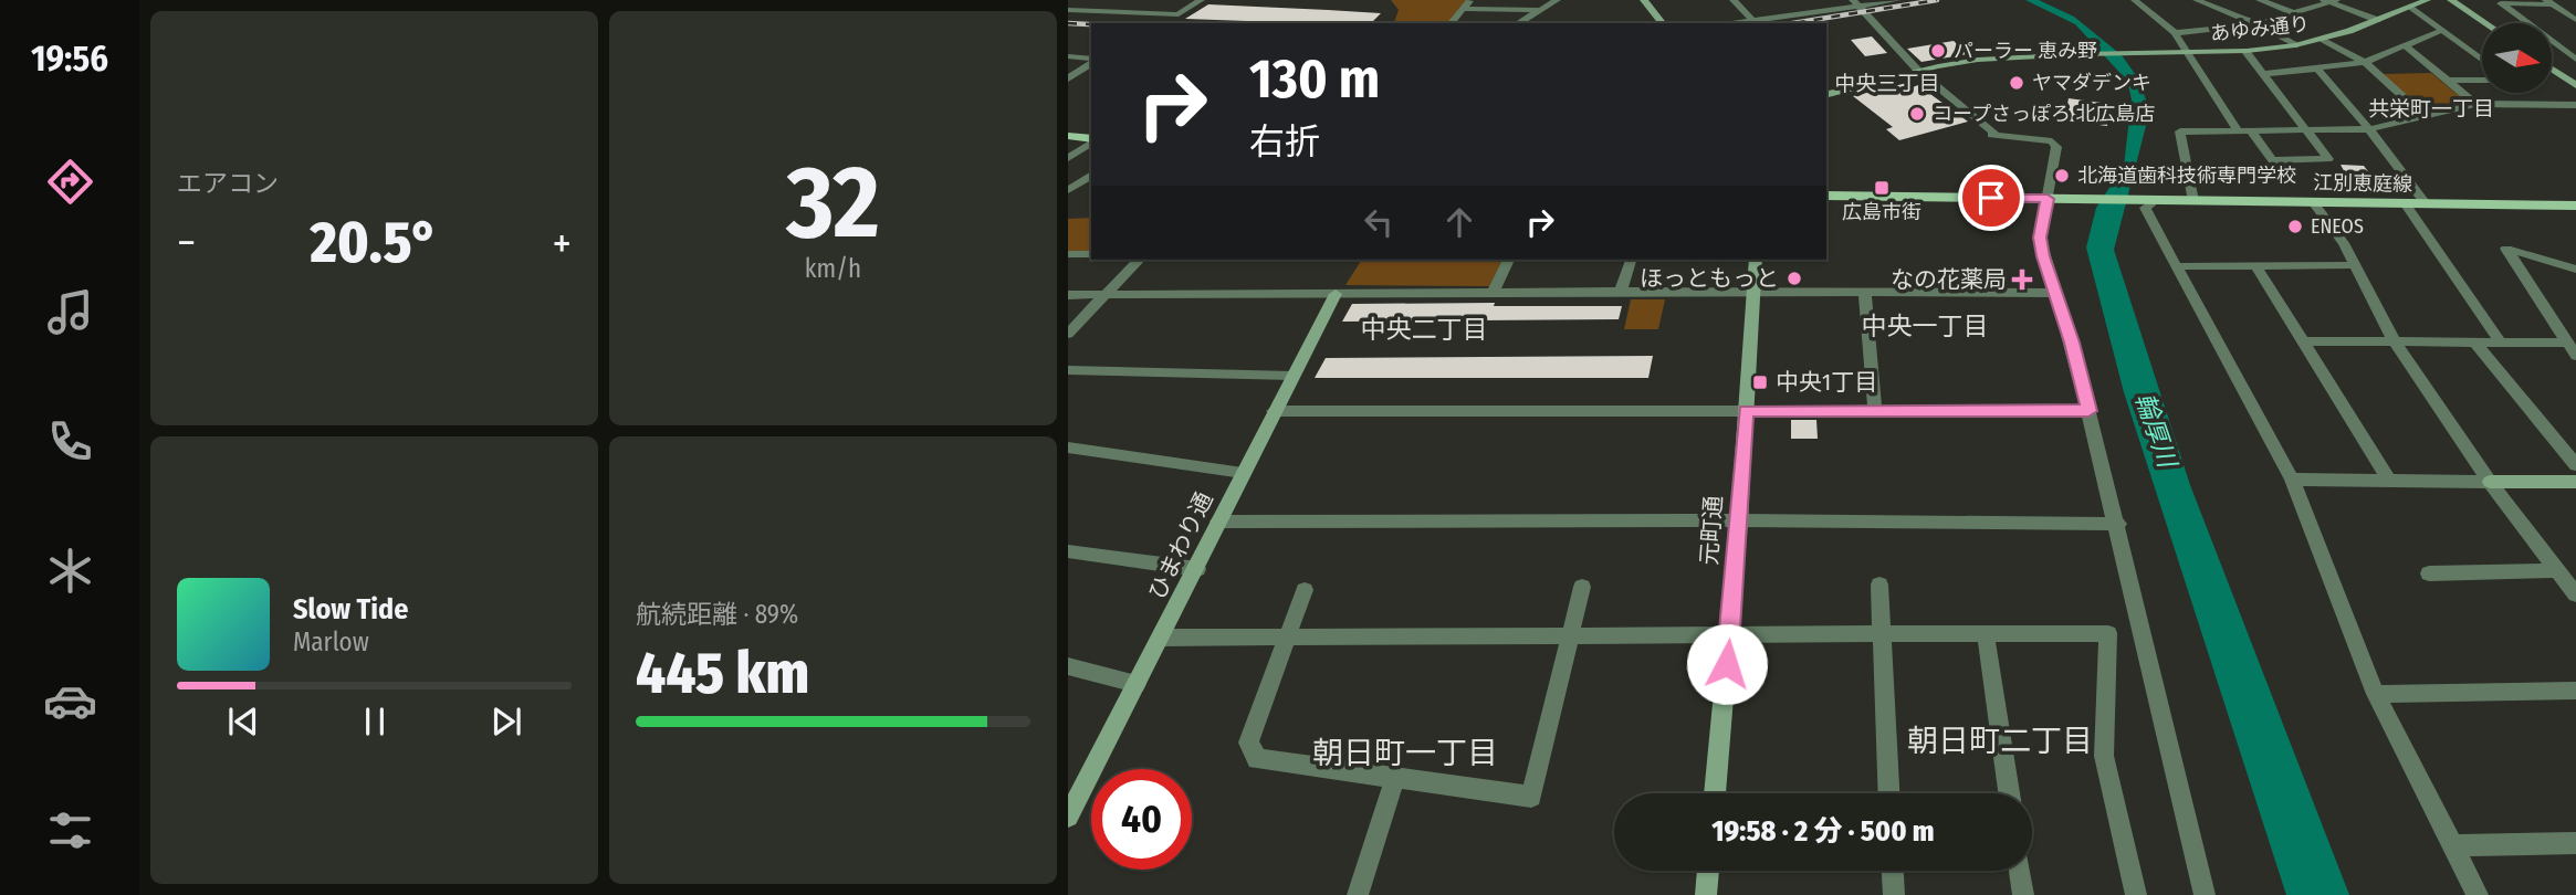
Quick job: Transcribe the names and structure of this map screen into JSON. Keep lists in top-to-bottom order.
{
  "streets": {
    "main road": ["江別恵庭線"],
    "street": ["あゆみ通り", "元町通", "ひまわり通"]
  },
  "districts": [
    "中央三丁目",
    "共栄町一丁目",
    "中央一丁目",
    "中央二丁目",
    "朝日町二丁目",
    "朝日町一丁目"
  ],
  "water": ["輪厚川"],
  "places": {
    "other": [
      "パーラー 恵み野",
      "ヤマダデンキ",
      "コープさっぽろ 北広島店",
      "北海道歯科技術専門学校",
      "ENEOS",
      "ほっともっと"
    ],
    "transit": ["広島市街", "中央1丁目"],
    "health": ["なの花薬局"]
  },
  "north": "right",
  "page": {
    "tabs": "19:56",
    "tile": [
      "エアコン",
      ["32", "km/h"],
      ["航続距離 · 89%", "445 km"]
    ],
    "turn": ["130 m", "右折"],
    "heat": ["−", "20.5°", "+"],
    "song": ["Slow Tide", "Marlow"],
    "limit": "40",
    "trip": "19:58 · 2 分 · 500 m"
  }
}
